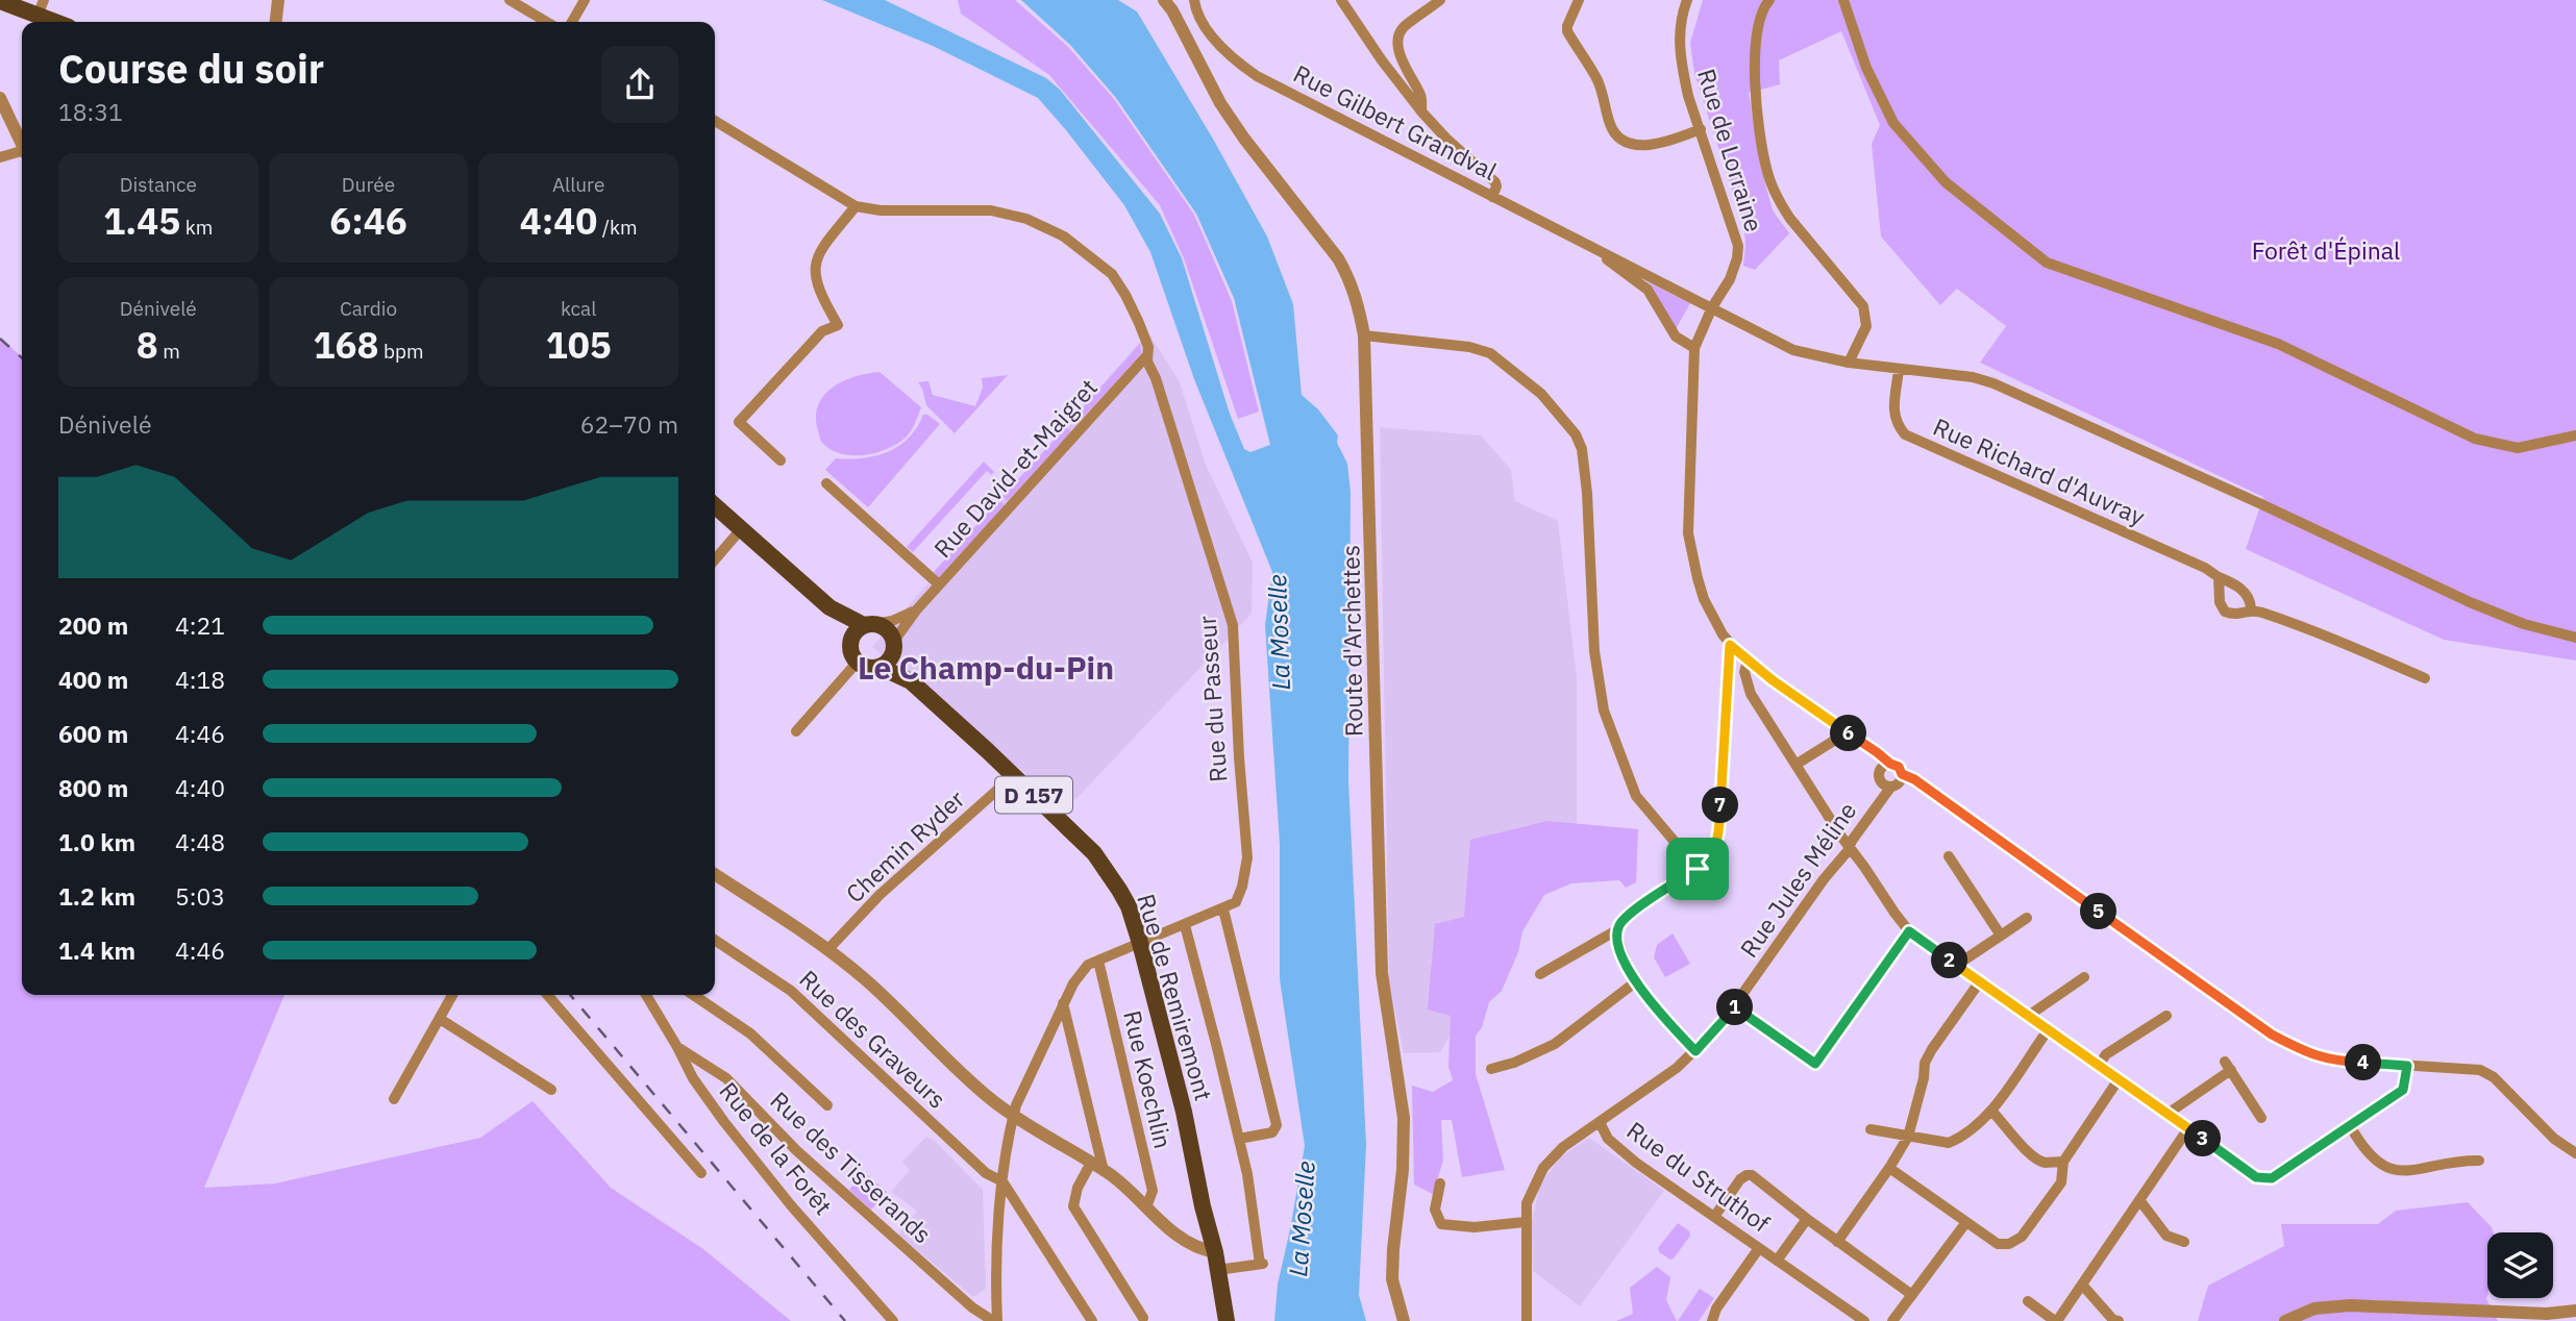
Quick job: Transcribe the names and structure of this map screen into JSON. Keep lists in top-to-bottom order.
{
  "streets": {
    "main road": ["D 157", "Rue de Remiremont"],
    "street": [
      "Rue Gilbert Grandval",
      "Rue de Lorraine",
      "Rue David-et-Maigret",
      "Rue Richard d'Auvray",
      "Route d'Archettes",
      "Rue du Passeur",
      "Chemin Ryder",
      "Rue Jules Méline",
      "Rue des Graveurs",
      "Rue Koechlin",
      "Rue de la Forêt",
      "Rue des Tisserands",
      "Rue du Struthof"
    ]
  },
  "crossings": [
    ["Rue Gilbert Grandval", "Rue de Lorraine"],
    ["Rue Gilbert Grandval", "Rue Richard d'Auvray"],
    ["Rue David-et-Maigret", "Rue du Passeur"],
    ["Rue David-et-Maigret", "Rue de Remiremont"],
    ["Chemin Ryder", "Rue de Remiremont"],
    ["Rue Jules Méline", "Rue du Struthof"],
    ["Rue de la Forêt", "Rue des Tisserands"]
  ],
  "districts": ["Le Champ-du-Pin"],
  "water": ["La Moselle"],
  "parks": ["Forêt d'Épinal"],
  "page": {
    "heading": ["Course du soir", "18:31"],
    "stats": [
      ["Distance", "1.45 km"],
      ["Durée", "6:46"],
      ["Allure", "4:40 /km"],
      ["Dénivelé", "8 m"],
      ["Cardio", "168 bpm"],
      ["kcal", "105"]
    ],
    "chart": ["Dénivelé", "62–70 m"],
    "list": [
      {
        "name": "200 m",
        "note": "4:21"
      },
      {
        "name": "400 m",
        "note": "4:18"
      },
      {
        "name": "600 m",
        "note": "4:46"
      },
      {
        "name": "800 m",
        "note": "4:40"
      },
      {
        "name": "1.0 km",
        "note": "4:48"
      },
      {
        "name": "1.2 km",
        "note": "5:03"
      },
      {
        "name": "1.4 km",
        "note": "4:46"
      }
    ],
    "pins": [
      "6",
      "7",
      "5",
      "2",
      "1",
      "4",
      "3"
    ]
  }
}
